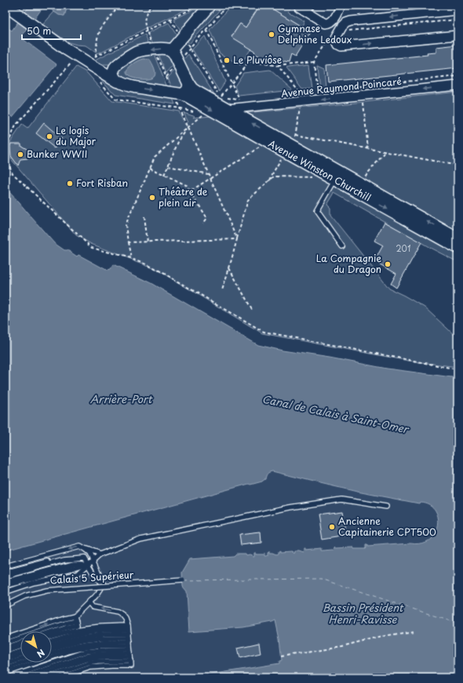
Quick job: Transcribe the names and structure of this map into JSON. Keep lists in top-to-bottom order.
{
  "streets": {
    "street": ["Avenue Raymond Poincaré", "Avenue Winston Churchill"],
    "lane": ["Calais 5 Supérieur"]
  },
  "crossings": [
    ["Avenue Raymond Poincaré", "Avenue Winston Churchill"]
  ],
  "water": ["Arrière-Port", "Canal de Calais à Saint-Omer", "Bassin Président Henri-Ravisse"],
  "places": [
    "Gymnase Delphine Ledoux",
    "Le Pluviôse",
    "Le logis du Major",
    "Bunker WWII",
    "Fort Risban",
    "Théâtre de plein air",
    "La Compagnie du Dragon",
    "Ancienne Capitainerie CPT500"
  ],
  "house_numbers": ["201"],
  "scale_bar": "50 m",
  "north": "bottom right"
}
